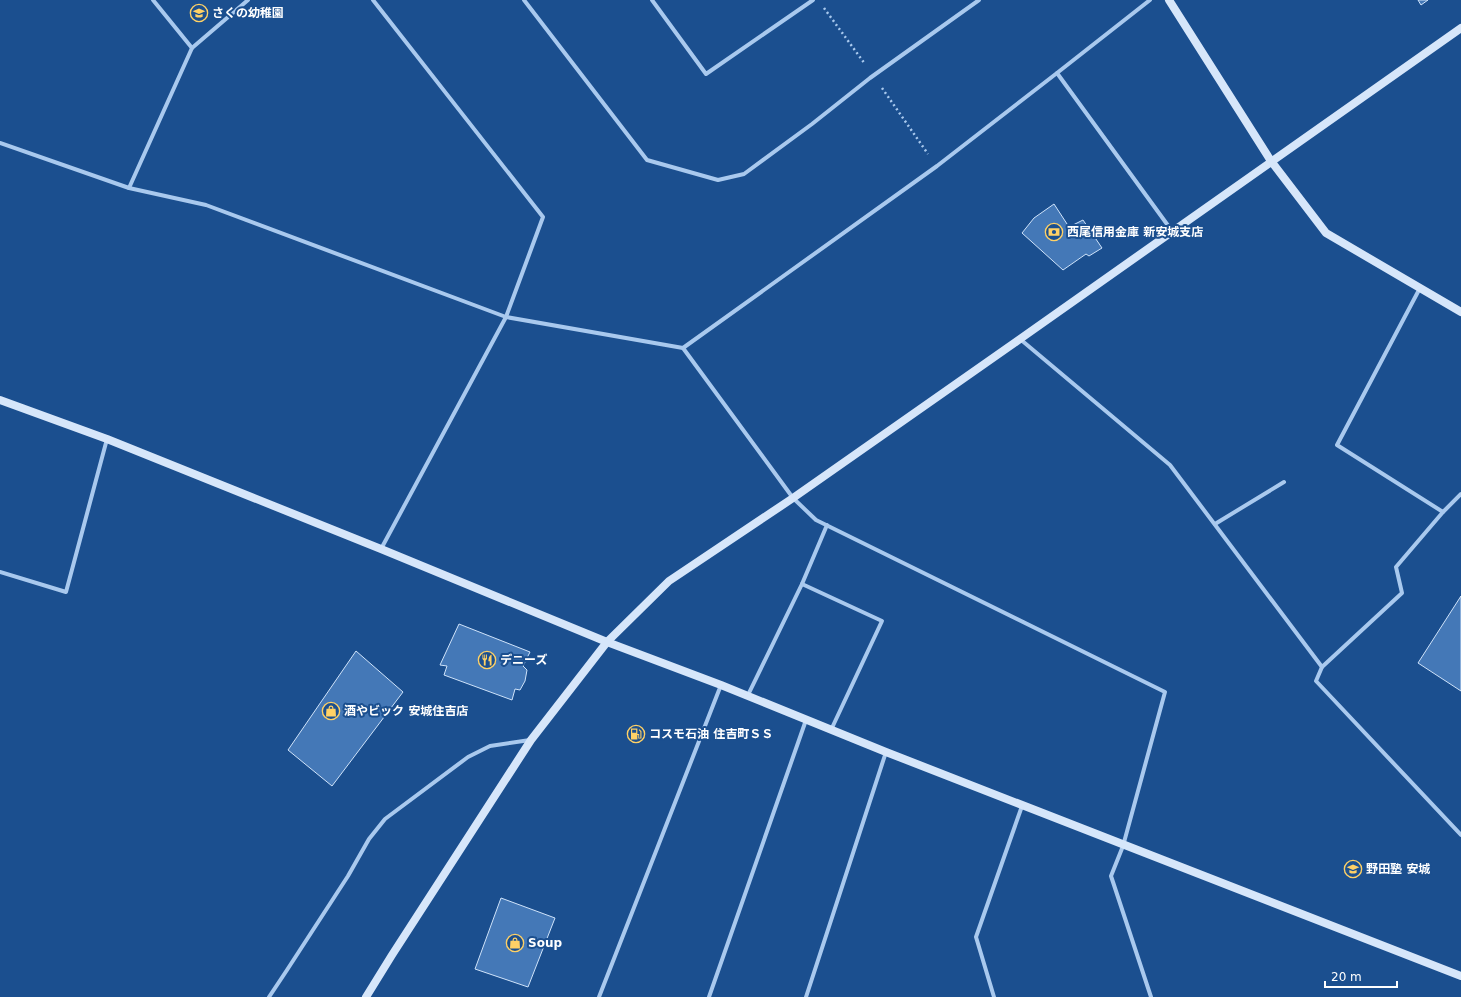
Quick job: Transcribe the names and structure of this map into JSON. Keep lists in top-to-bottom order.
{
  "places": {
    "school or university": ["さくの幼稚園", "野田塾 安城"],
    "bank": ["西尾信用金庫 新安城支店"],
    "restaurant": ["デニーズ"],
    "shop": ["酒やビック 安城住吉店", "Soup"],
    "fuel station": ["コスモ石油 住吉町ＳＳ"]
  },
  "scale_bar": "20 m"
}
